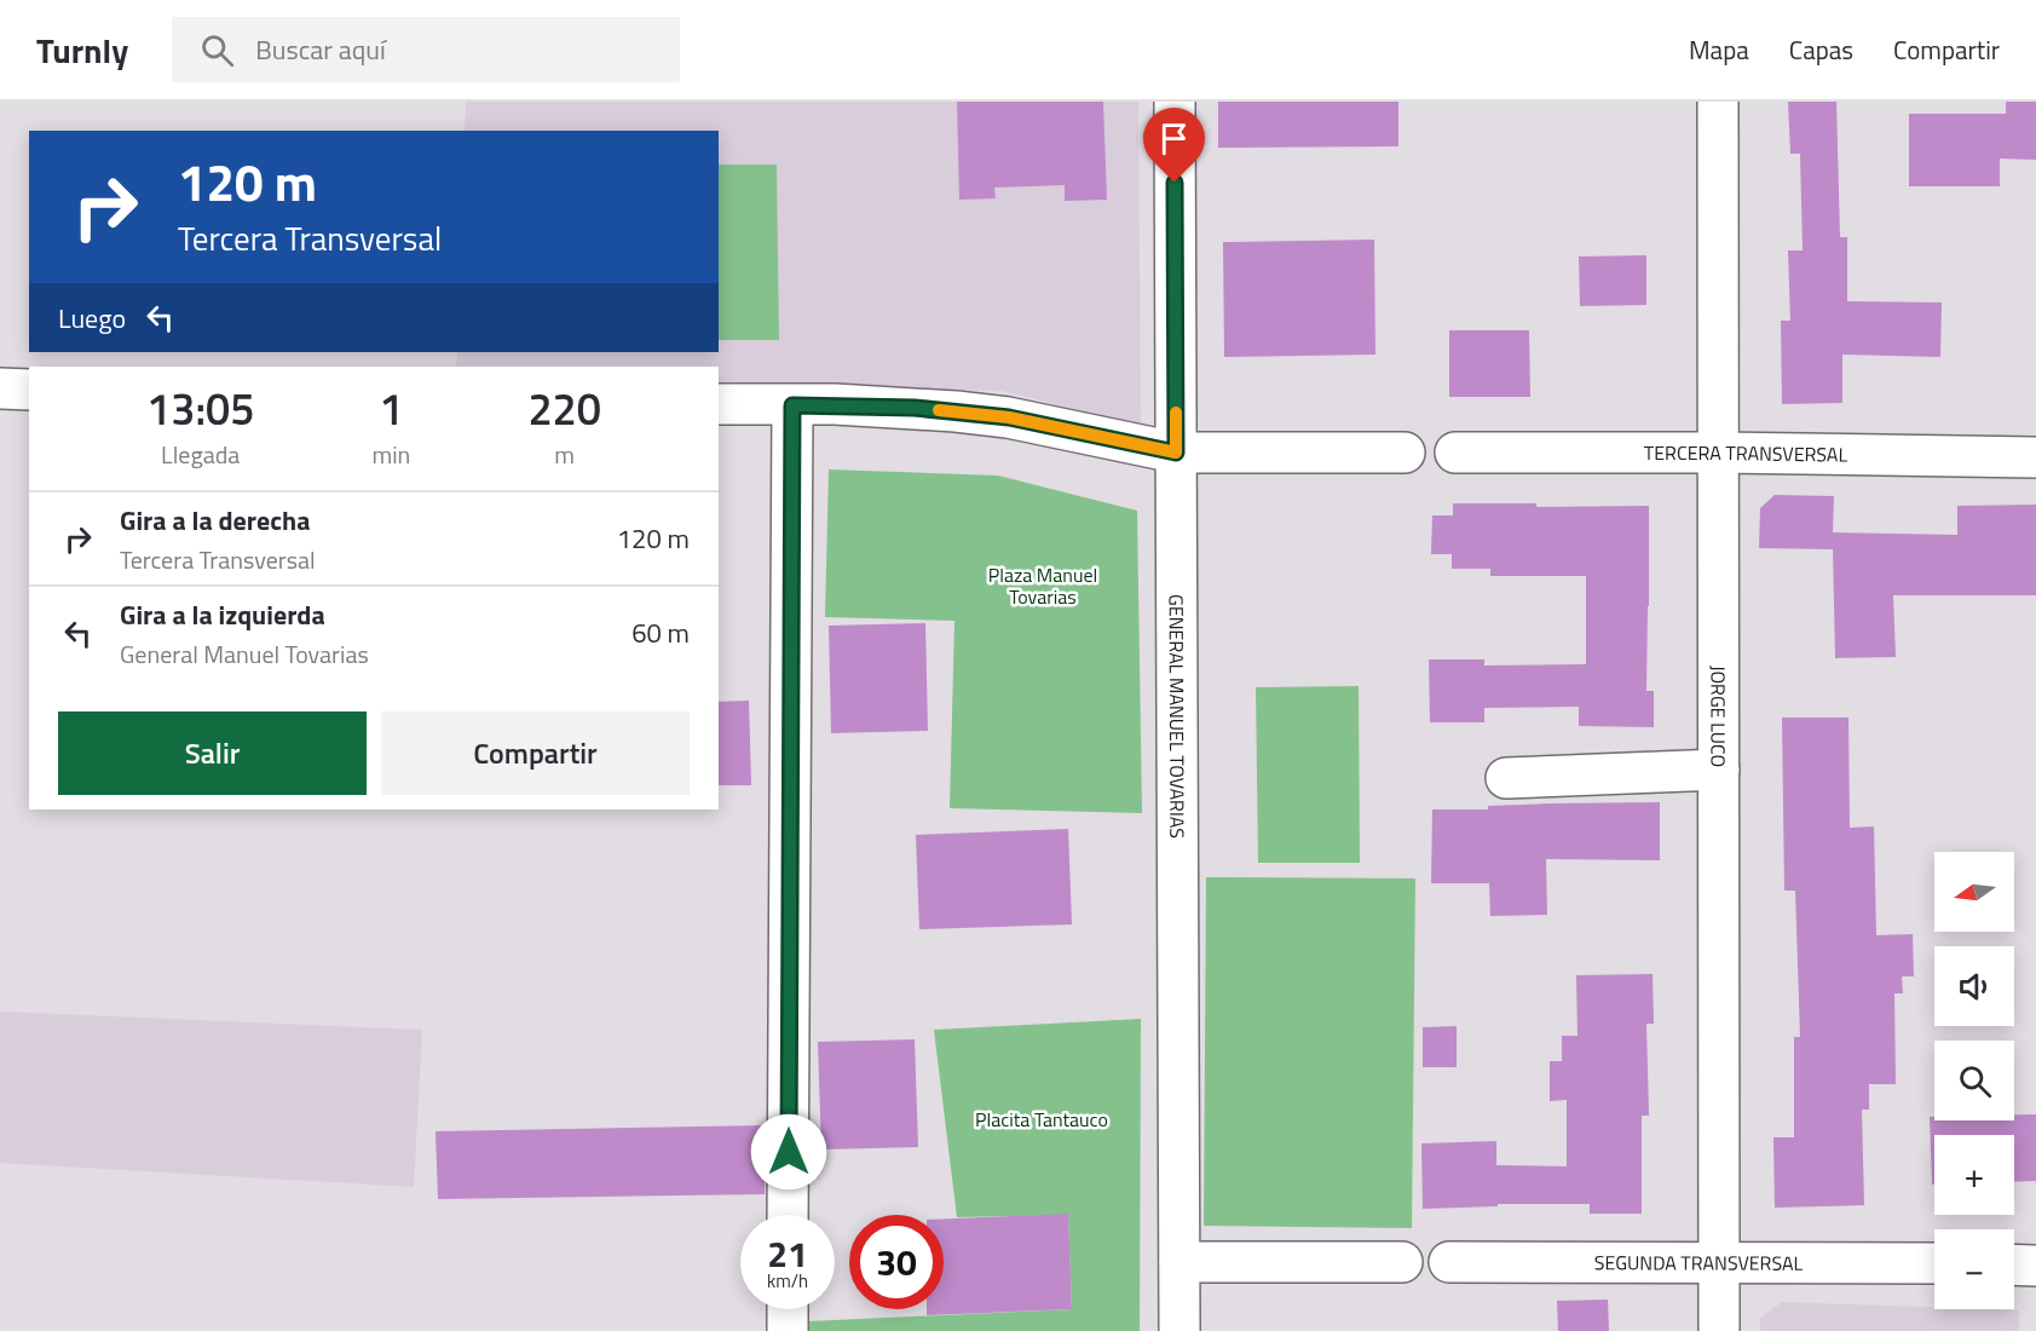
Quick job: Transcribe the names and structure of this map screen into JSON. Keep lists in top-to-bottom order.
{
  "streets": {
    "street": [
      "TERCERA TRANSVERSAL",
      "GENERAL MANUEL TOVARIAS",
      "JORGE LUCO",
      "SEGUNDA TRANSVERSAL"
    ]
  },
  "crossings": [
    ["TERCERA TRANSVERSAL", "JORGE LUCO"],
    ["JORGE LUCO", "SEGUNDA TRANSVERSAL"]
  ],
  "parks": ["Plaza Manuel Tovarias", "Placita Tantauco"],
  "north": "left",
  "page": {
    "header": "Turnly",
    "search": "Buscar aquí",
    "nav": ["Mapa", "Capas", "Compartir"],
    "turn": ["120 m", "Tercera Transversal"],
    "then": "Luego",
    "eta": [
      "13:05",
      "Llegada",
      "1",
      "min",
      "220",
      "m"
    ],
    "list": [
      {
        "name": "Gira a la derecha",
        "note": "Tercera Transversal",
        "value": "120 m"
      },
      {
        "name": "Gira a la izquierda",
        "note": "General Manuel Tovarias",
        "value": "60 m"
      }
    ],
    "buttons": ["Salir", "Compartir"],
    "map_buttons": ["+", "−"],
    "speed": "21 km/h",
    "limit": "30"
  }
}
